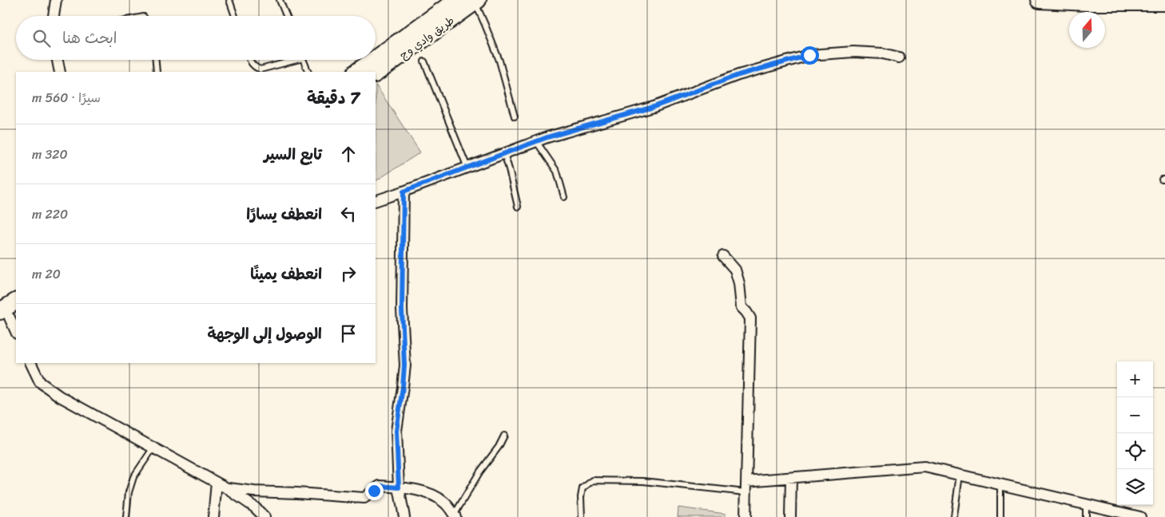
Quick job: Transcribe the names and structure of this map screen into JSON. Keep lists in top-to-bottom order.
{
  "streets": {
    "main road": ["طريق وادي وج"]
  },
  "north": "top",
  "page": {
    "search": "ابحث هنا",
    "heading": ["7 دقيقة", "سيرًا · 560 m"],
    "list": [
      ["تابع السير", "320 m"],
      ["انعطف يسارًا", "220 m"],
      ["انعطف يمينًا", "20 m"],
      "الوصول إلى الوجهة"
    ],
    "map_buttons": ["+", "−"]
  }
}
